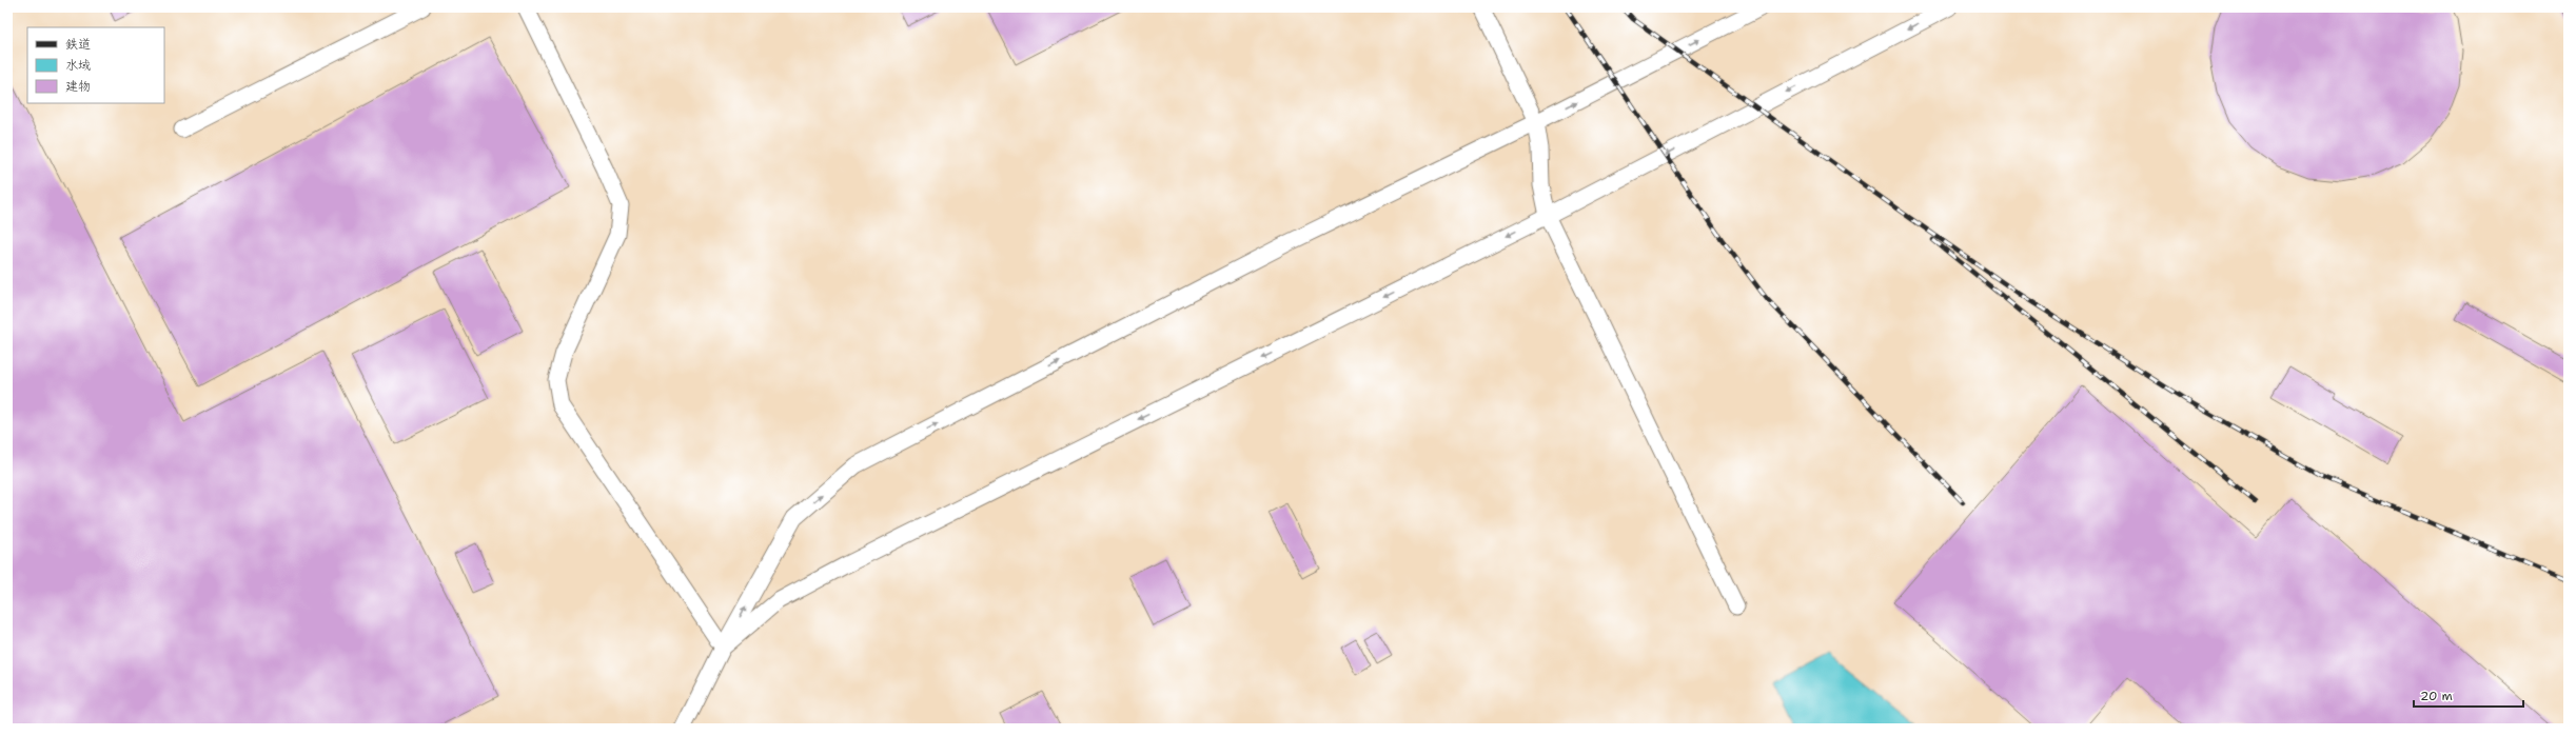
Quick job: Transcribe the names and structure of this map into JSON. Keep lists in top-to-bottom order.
{
  "legend": ["鉄道", "水域", "建物"],
  "scale_bar": "20 m"
}
